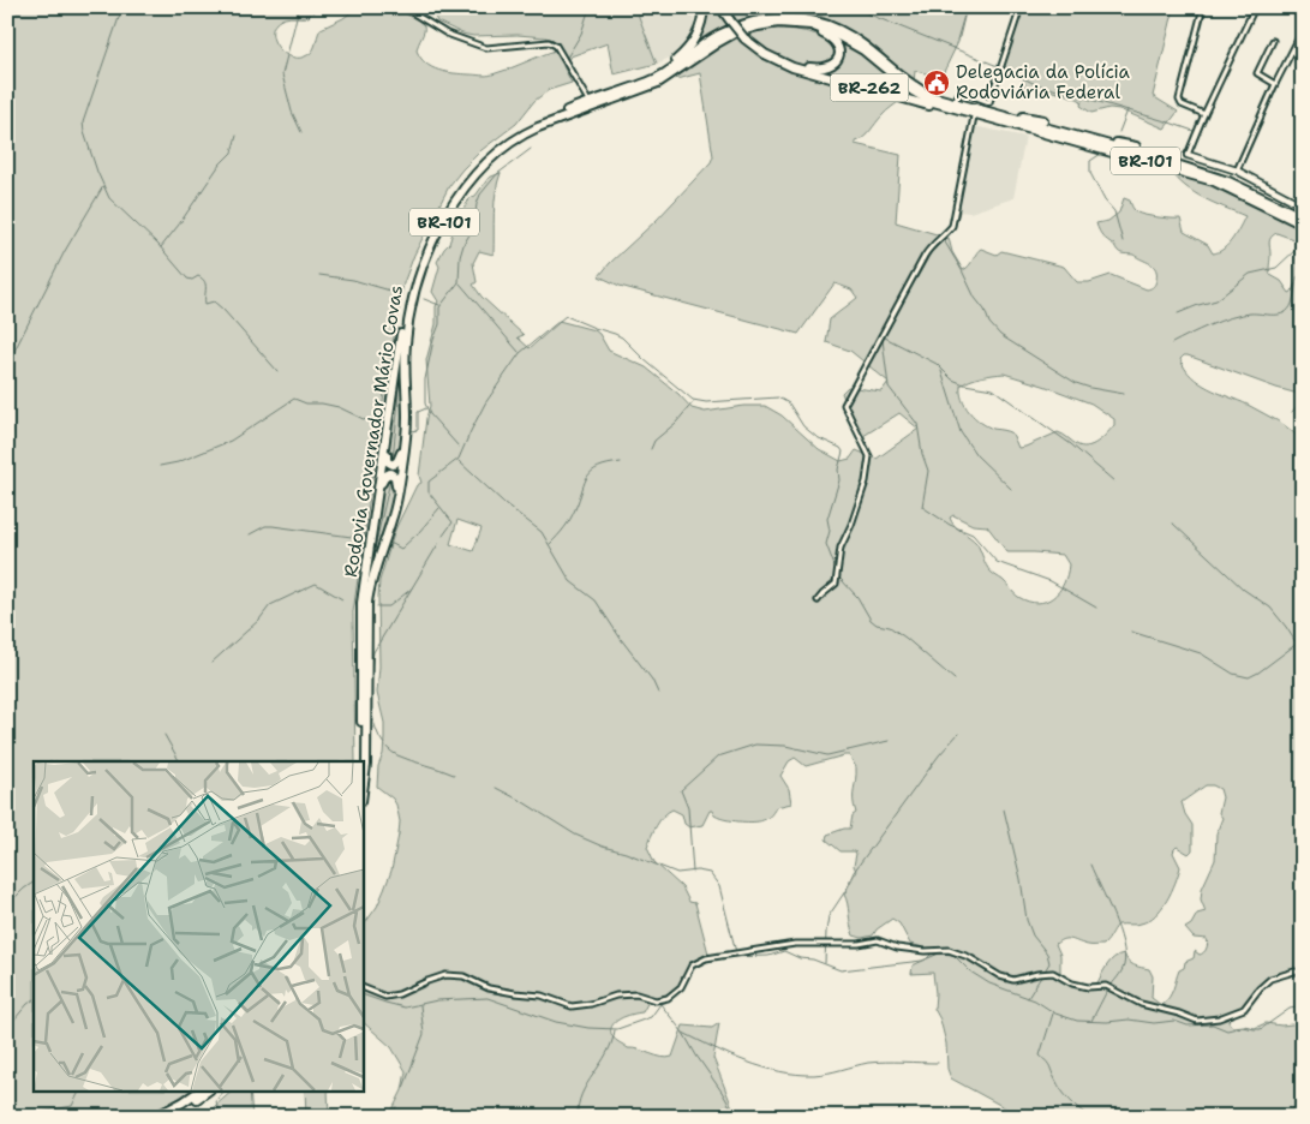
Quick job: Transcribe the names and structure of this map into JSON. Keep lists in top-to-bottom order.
{
  "streets": {
    "highway": ["BR-262", "BR-101", "Rodovia Governador Mário Covas"]
  },
  "crossings": [
    ["BR-262", "Rodovia Governador Mário Covas"]
  ],
  "places": {
    "public building": ["Delegacia da Polícia Rodoviária Federal"]
  }
}
